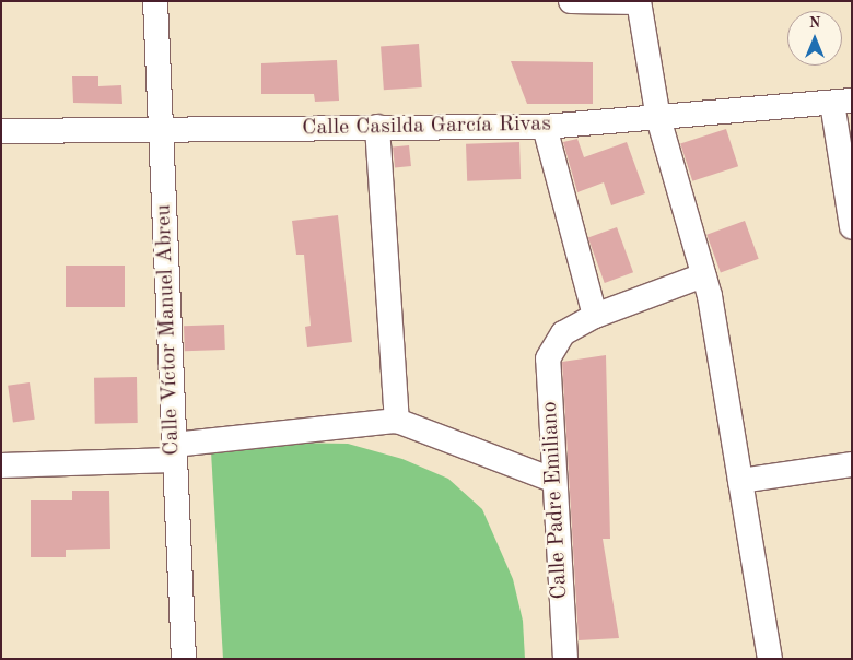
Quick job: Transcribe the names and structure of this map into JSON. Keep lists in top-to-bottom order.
{
  "streets": {
    "street": ["Calle Casilda García Rivas", "Calle Víctor Manuel Abreu", "Calle Padre Emiliano"]
  },
  "crossings": [
    ["Calle Casilda García Rivas", "Calle Víctor Manuel Abreu"]
  ],
  "north": "top"
}
